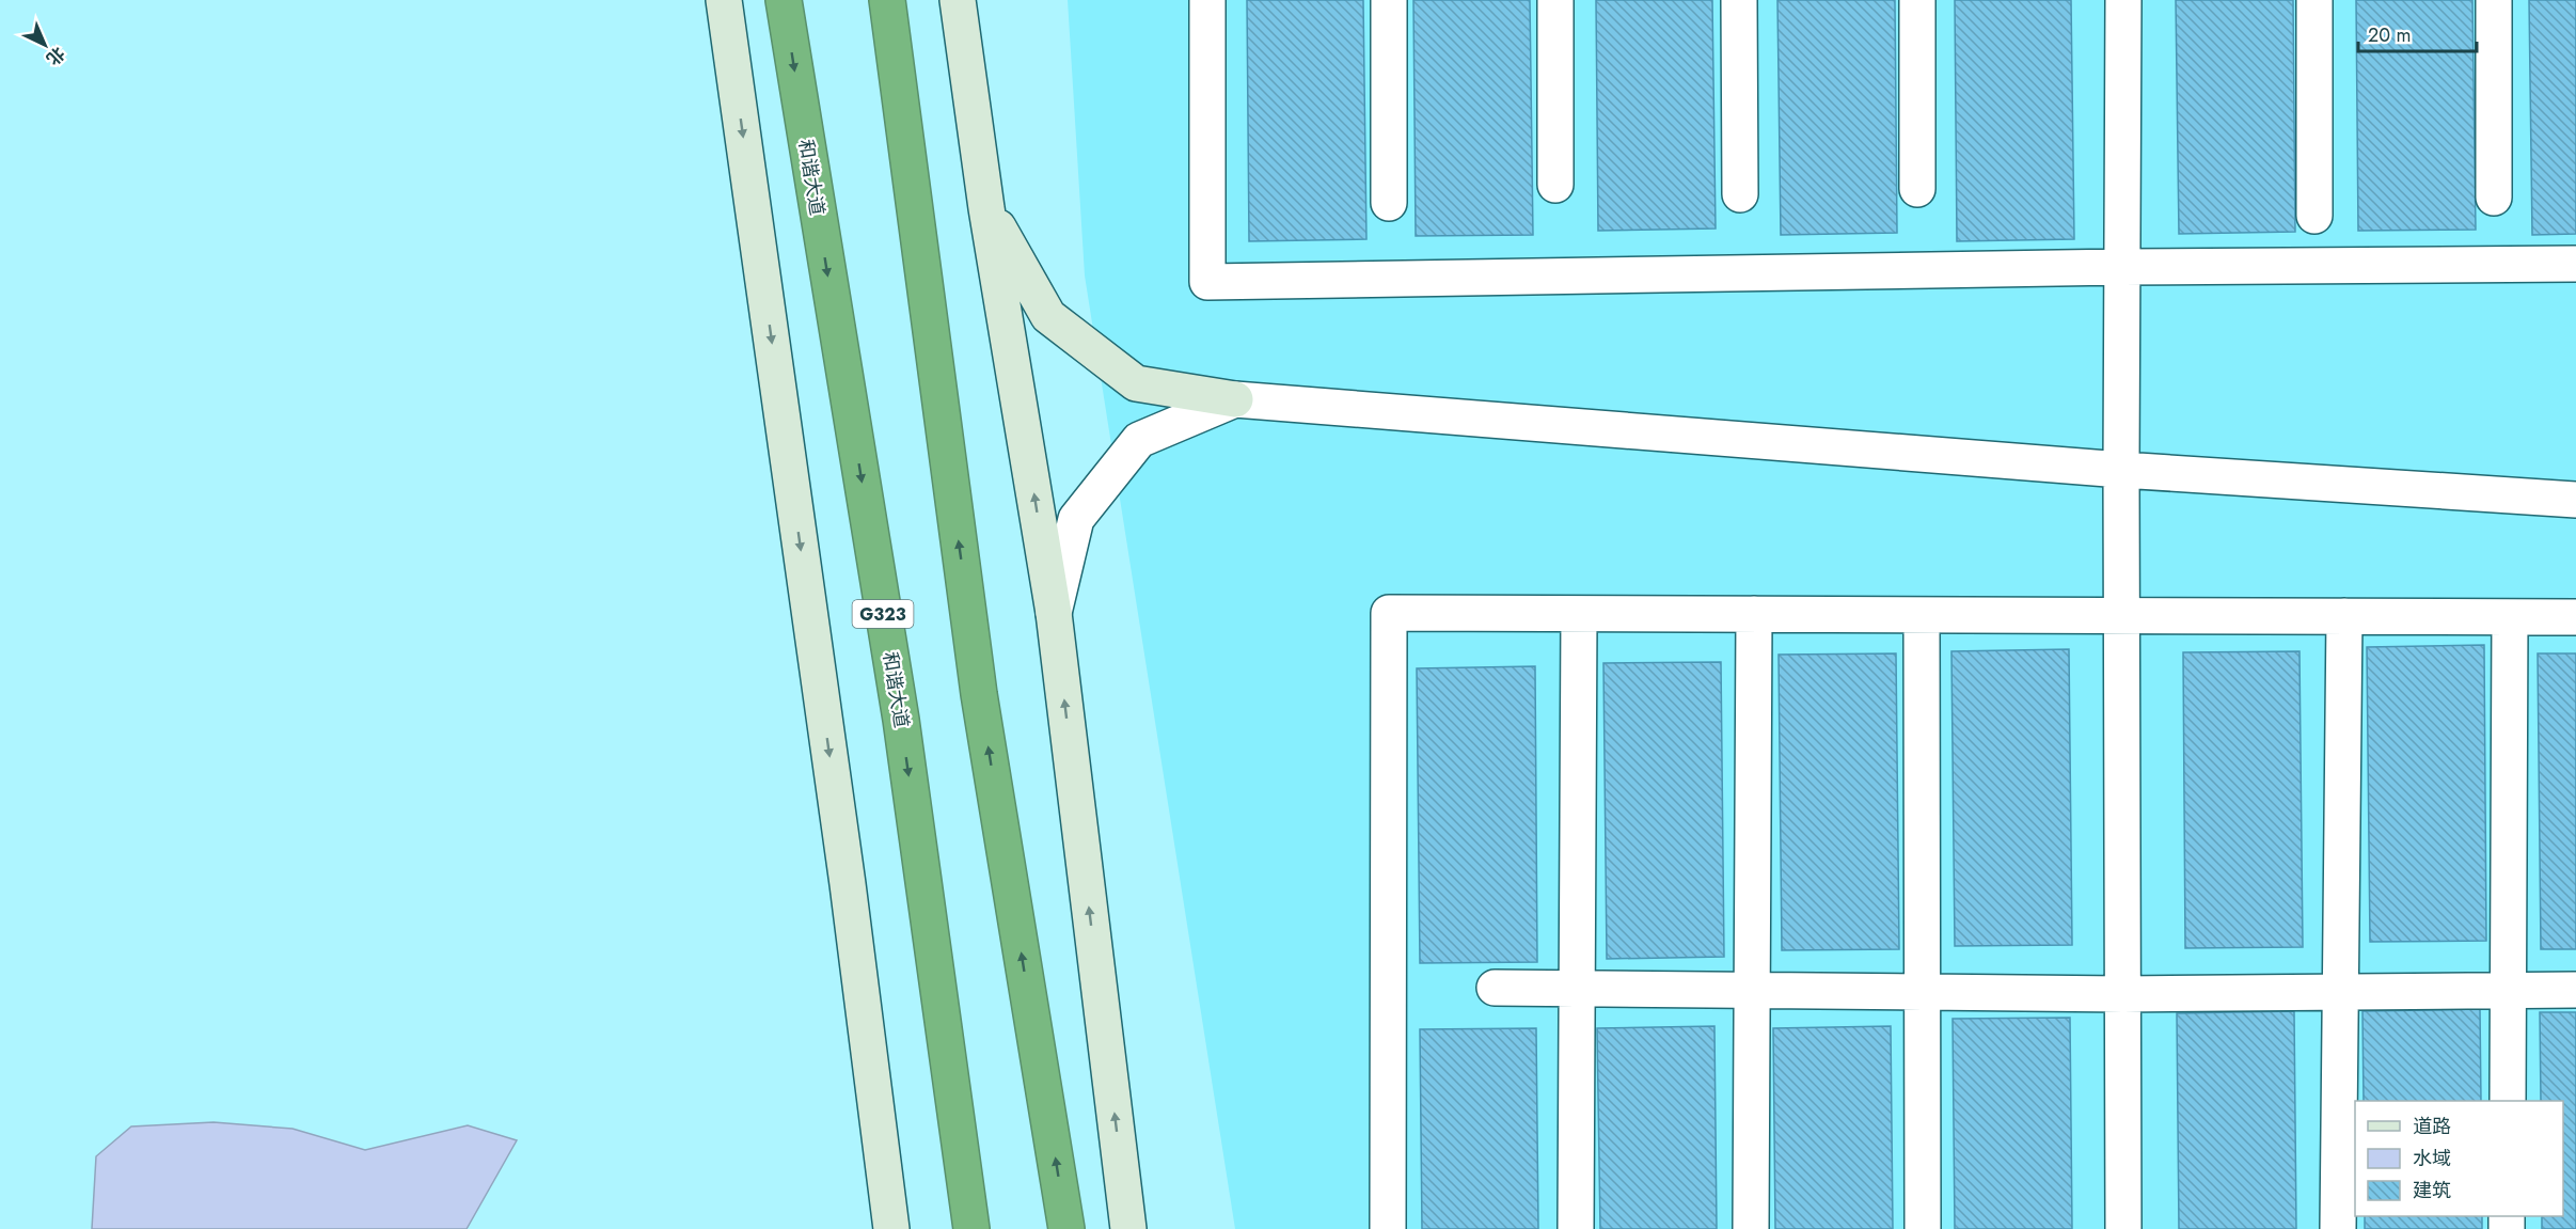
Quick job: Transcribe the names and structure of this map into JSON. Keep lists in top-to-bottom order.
{
  "streets": {
    "highway": ["和谐大道", "G323"]
  },
  "legend": ["道路", "水域", "建筑"],
  "scale_bar": "20 m",
  "north": "bottom right"
}
